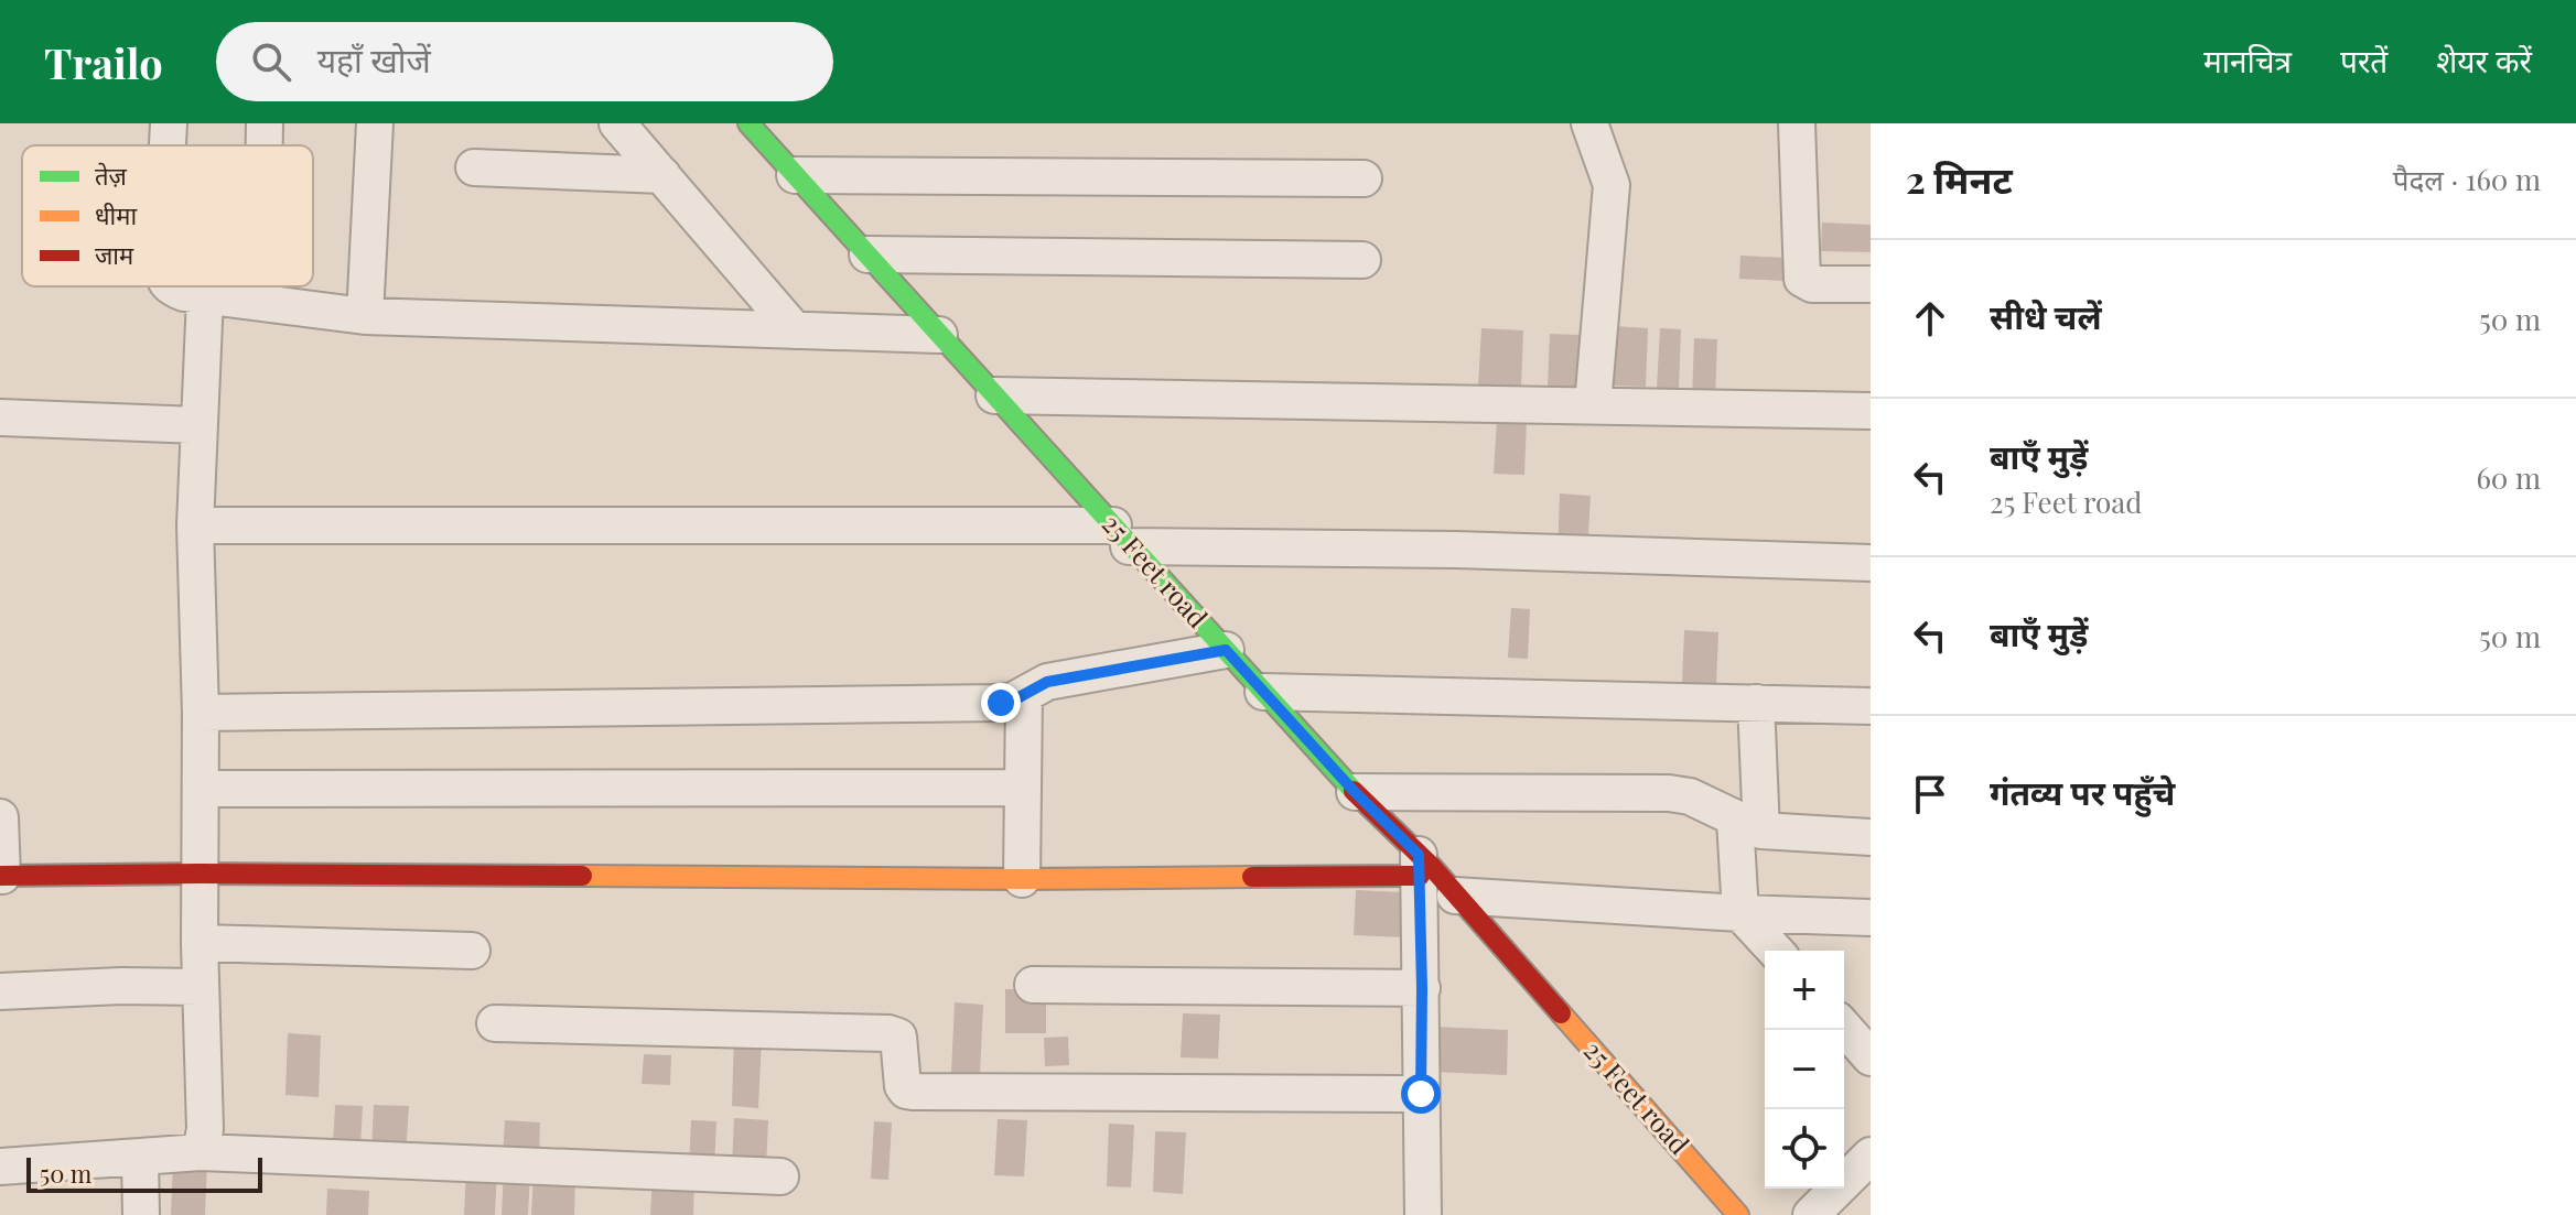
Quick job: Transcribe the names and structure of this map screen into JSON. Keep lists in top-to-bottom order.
{
  "streets": {
    "street": ["25 Feet road"]
  },
  "legend": ["तेज़", "धीमा", "जाम"],
  "scale_bar": "50 m",
  "page": {
    "header": "Trailo",
    "search": "यहाँ खोजें",
    "nav": ["मानचित्र", "परतें", "शेयर करें"],
    "heading": ["2 मिनट", "पैदल · 160 m"],
    "list": [
      ["सीधे चलें", "50 m"],
      ["बाएँ मुड़ें", "25 Feet road", "60 m"],
      ["बाएँ मुड़ें", "50 m"],
      "गंतव्य पर पहुँचे"
    ],
    "map_buttons": ["+", "−"],
    "scale": "50 m"
  }
}
